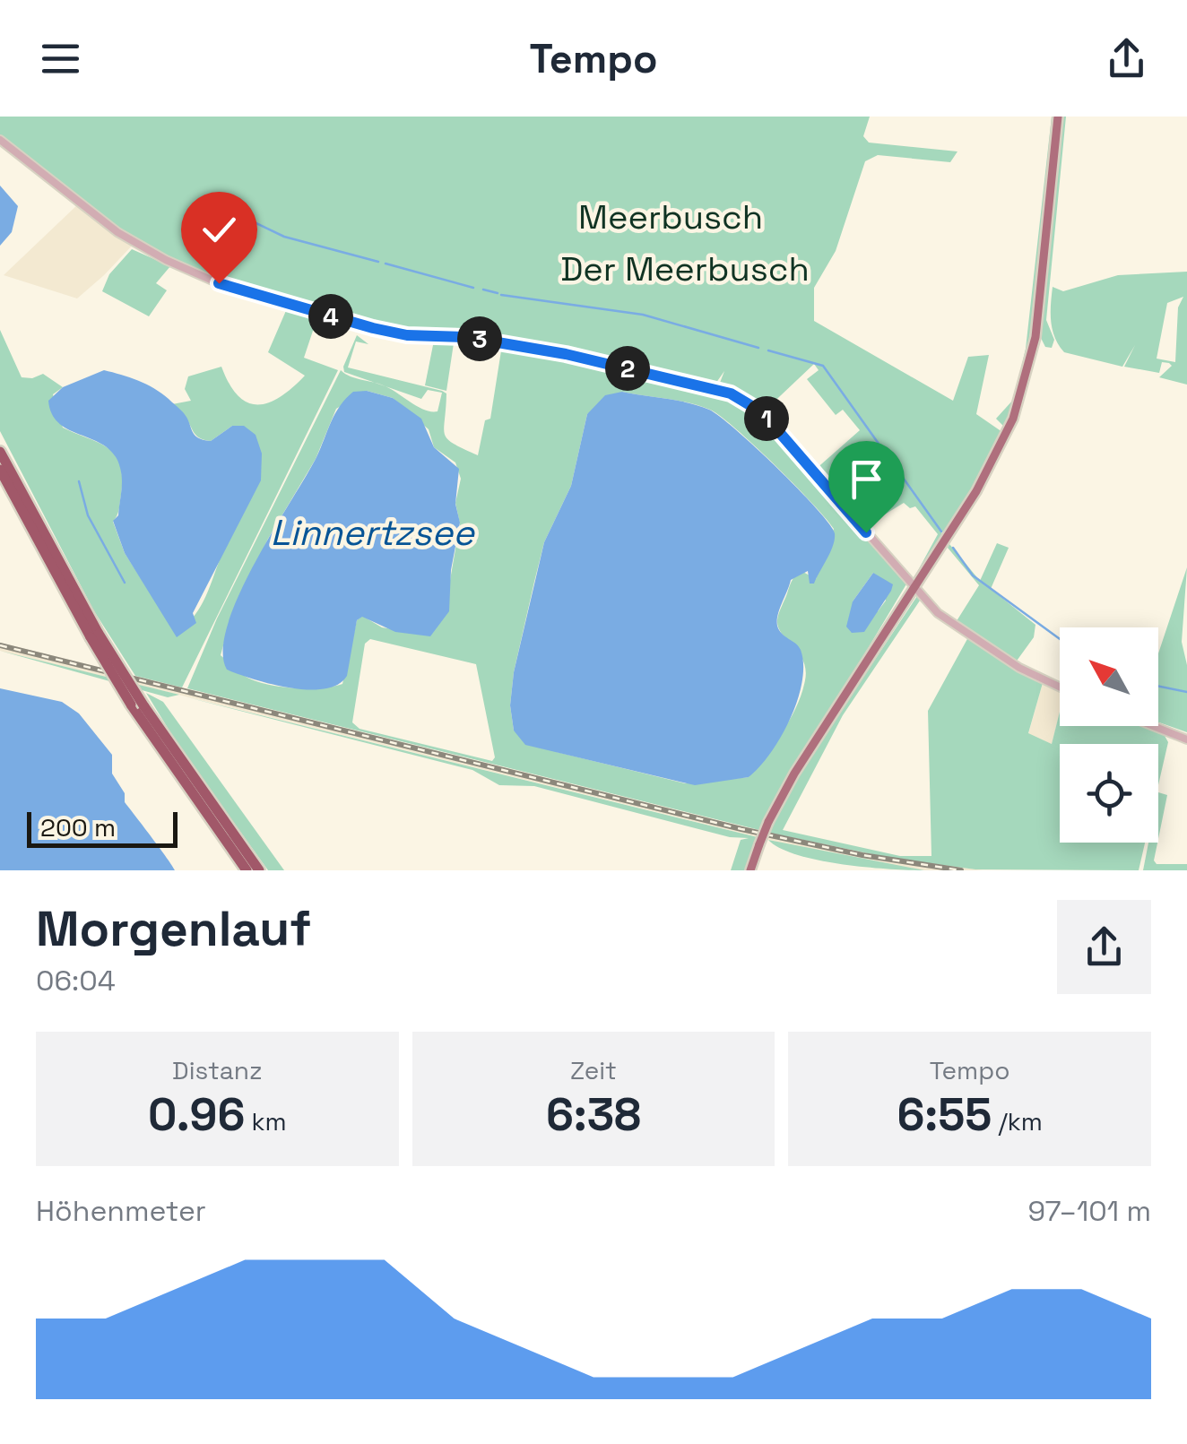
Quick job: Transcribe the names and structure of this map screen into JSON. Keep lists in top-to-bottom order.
{
  "water": ["Linnertzsee"],
  "parks": ["Meerbusch", "Der Meerbusch"],
  "scale_bar": "200 m",
  "north": "top left",
  "page": {
    "header": "Tempo",
    "pins": [
      "4",
      "3",
      "2",
      "1"
    ],
    "scale": "200 m",
    "heading": ["Morgenlauf", "06:04"],
    "stats": [
      ["Distanz", "0.96 km"],
      ["Zeit", "6:38"],
      ["Tempo", "6:55 /km"]
    ],
    "chart": ["Höhenmeter", "97–101 m"]
  }
}
